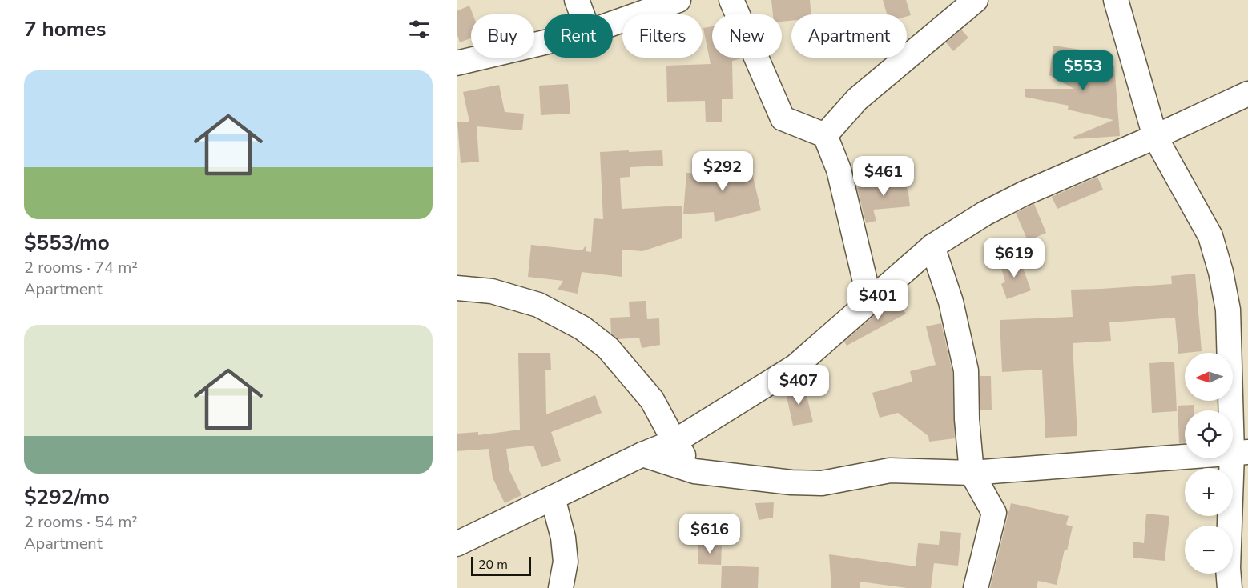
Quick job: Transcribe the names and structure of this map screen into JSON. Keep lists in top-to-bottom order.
{
  "scale_bar": "20 m",
  "north": "left",
  "page": {
    "heading": "7 homes",
    "chip": [
      "Buy",
      "Rent",
      "Filters",
      "New",
      "Apartment"
    ],
    "price": [
      "$553",
      "$292",
      "$461",
      "$619",
      "$401",
      "$407",
      "$616"
    ],
    "list": [
      {
        "name": "$553/mo",
        "note": "2 rooms · 74 m² · Apartment"
      },
      {
        "name": "$292/mo",
        "note": "2 rooms · 54 m² · Apartment"
      }
    ],
    "map_buttons": ["+", "−"],
    "scale": "20 m"
  }
}
